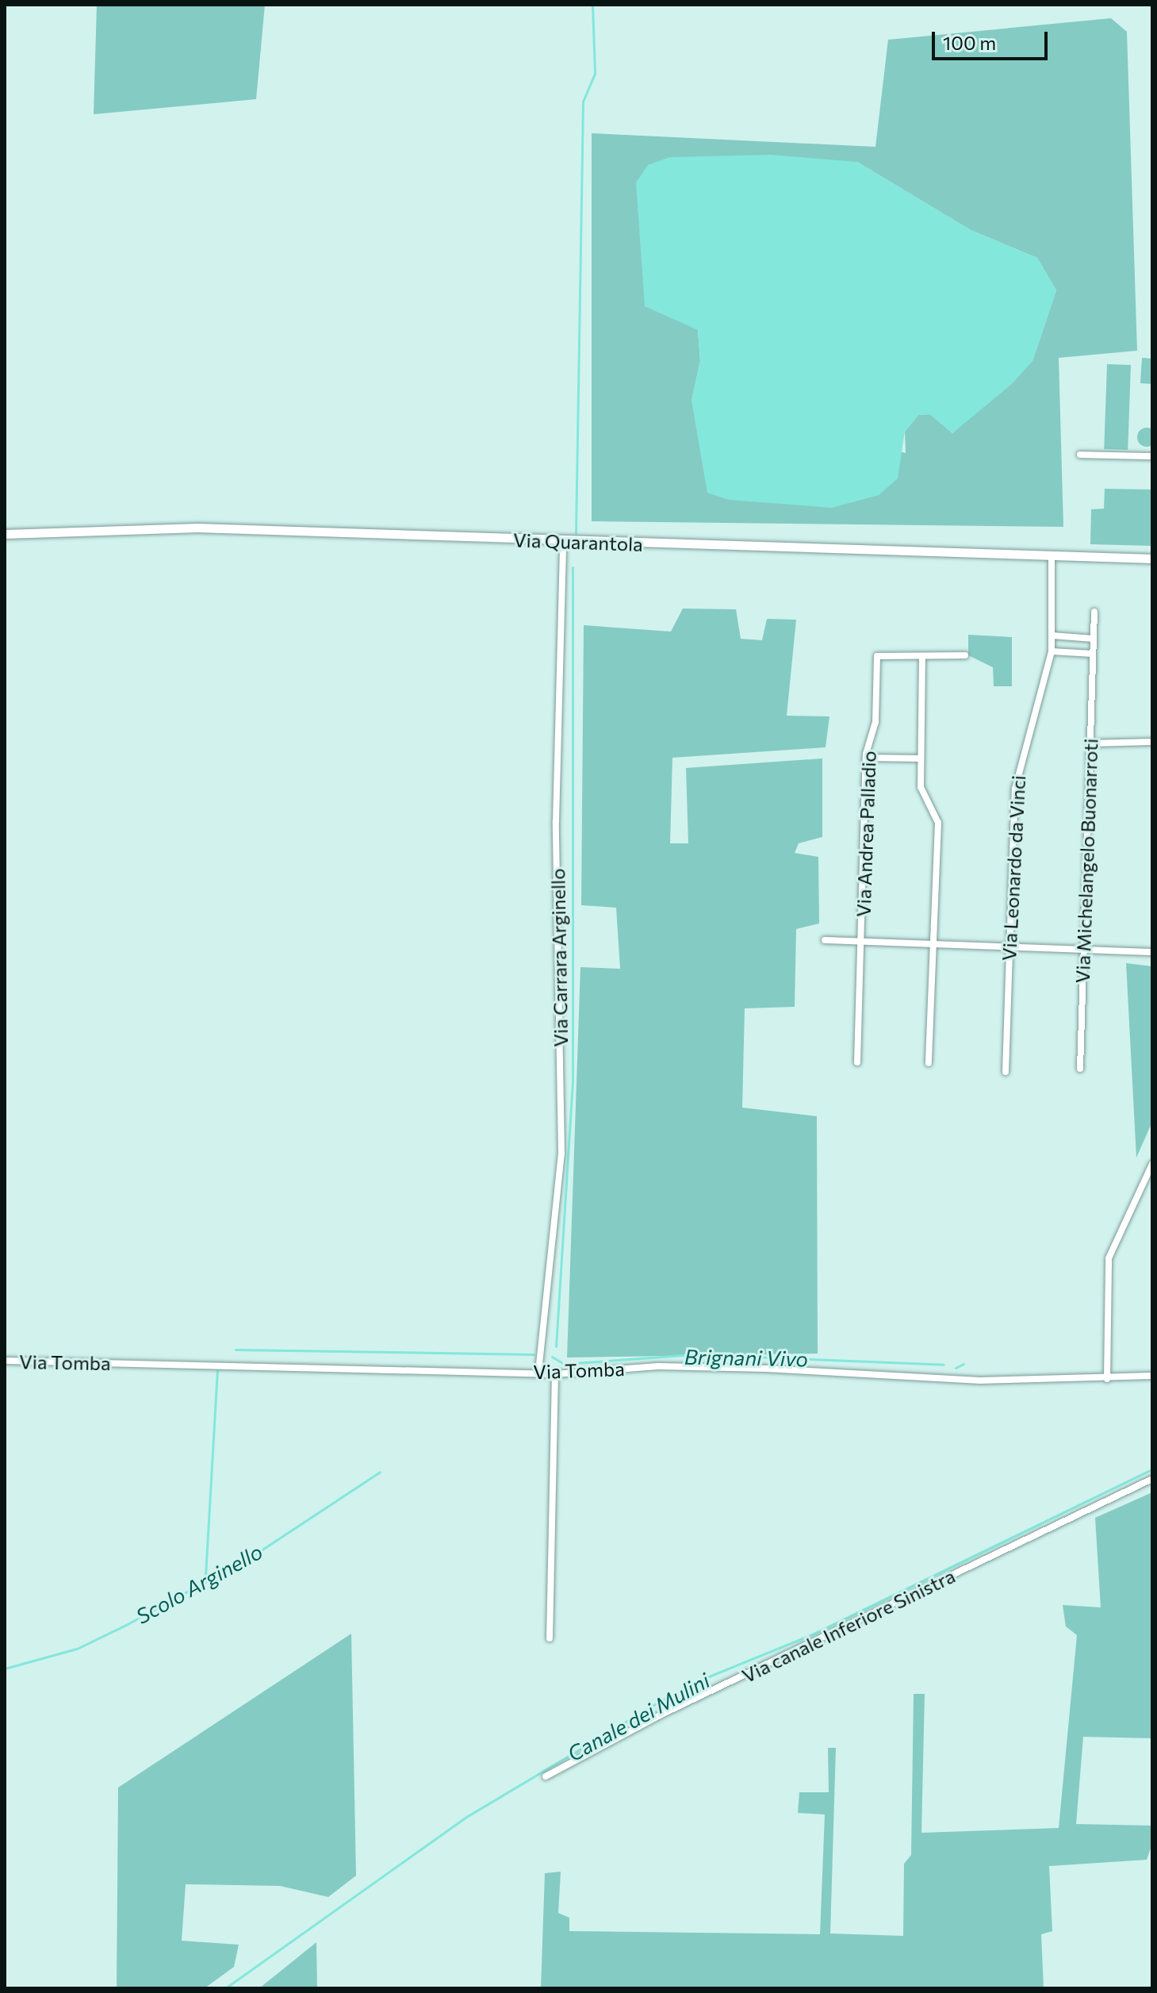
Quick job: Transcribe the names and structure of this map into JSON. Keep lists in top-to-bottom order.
{
  "streets": {
    "main road": ["Via Quarantola"],
    "street": [
      "Via Andrea Palladio",
      "Via Michelangelo Buonarroti",
      "Via Leonardo da Vinci",
      "Via Carrara Arginello",
      "Via Tomba",
      "Via canale Inferiore Sinistra"
    ]
  },
  "crossings": [
    ["Via Quarantola", "Via Leonardo da Vinci"],
    ["Via Quarantola", "Via Carrara Arginello"],
    ["Via Carrara Arginello", "Via Tomba"]
  ],
  "water": ["Brignani Vivo", "Scolo Arginello", "Canale dei Mulini"],
  "scale_bar": "100 m"
}
